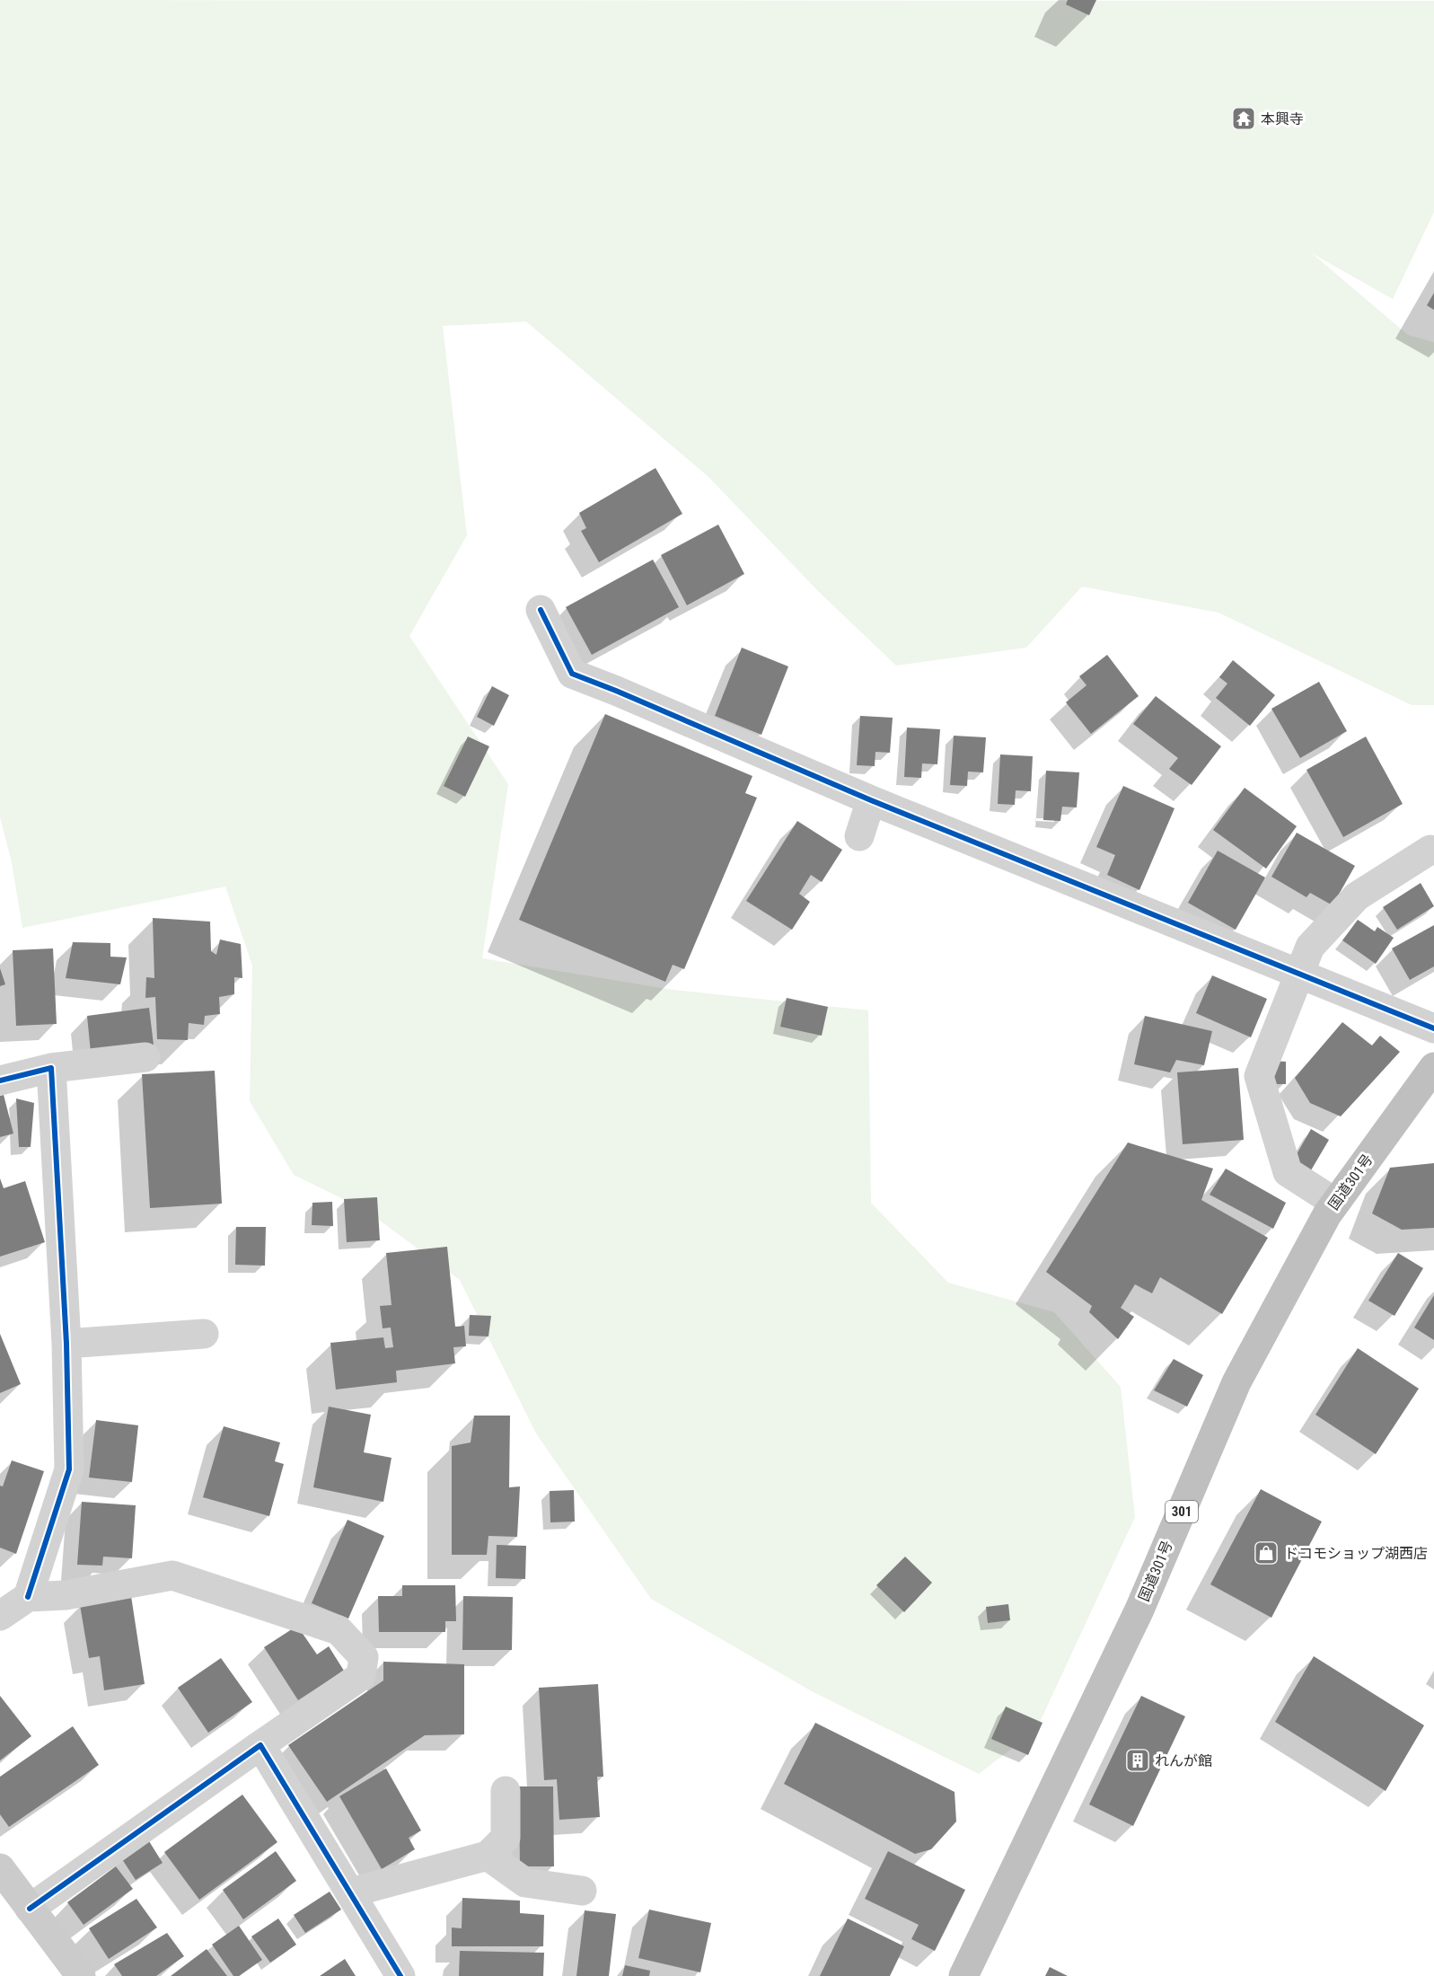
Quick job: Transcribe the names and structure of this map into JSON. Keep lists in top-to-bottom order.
{
  "streets": {
    "highway": ["国道301号", "301"]
  },
  "places": {
    "temple": ["本興寺"],
    "shop": ["ドコモショップ湖西店"],
    "building": ["れんが館"]
  }
}
